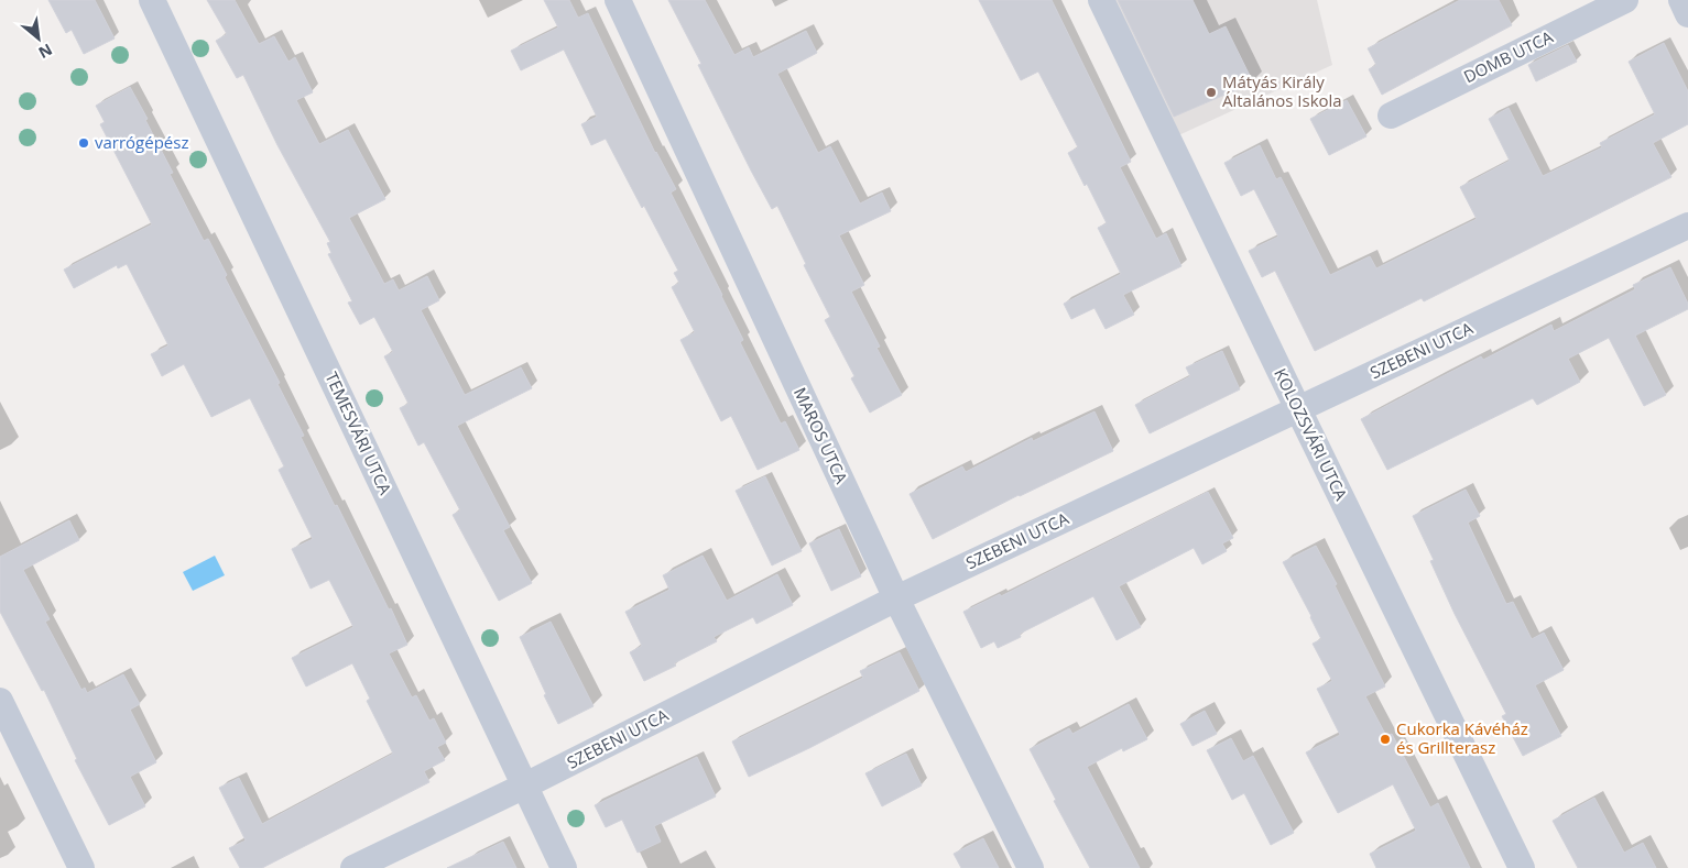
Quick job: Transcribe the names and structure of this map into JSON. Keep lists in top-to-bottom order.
{
  "streets": {
    "street": [
      "DOMB UTCA",
      "SZEBENI UTCA",
      "TEMESVÁRI UTCA",
      "KOLOZSVÁRI UTCA",
      "MAROS UTCA"
    ]
  },
  "crossings": [
    ["SZEBENI UTCA", "TEMESVÁRI UTCA"],
    ["SZEBENI UTCA", "KOLOZSVÁRI UTCA"],
    ["SZEBENI UTCA", "MAROS UTCA"]
  ],
  "places": ["Mátyás Király Általános Iskola", "varrógépész", "Cukorka Kávéház és Grillterasz"],
  "north": "bottom right"
}
